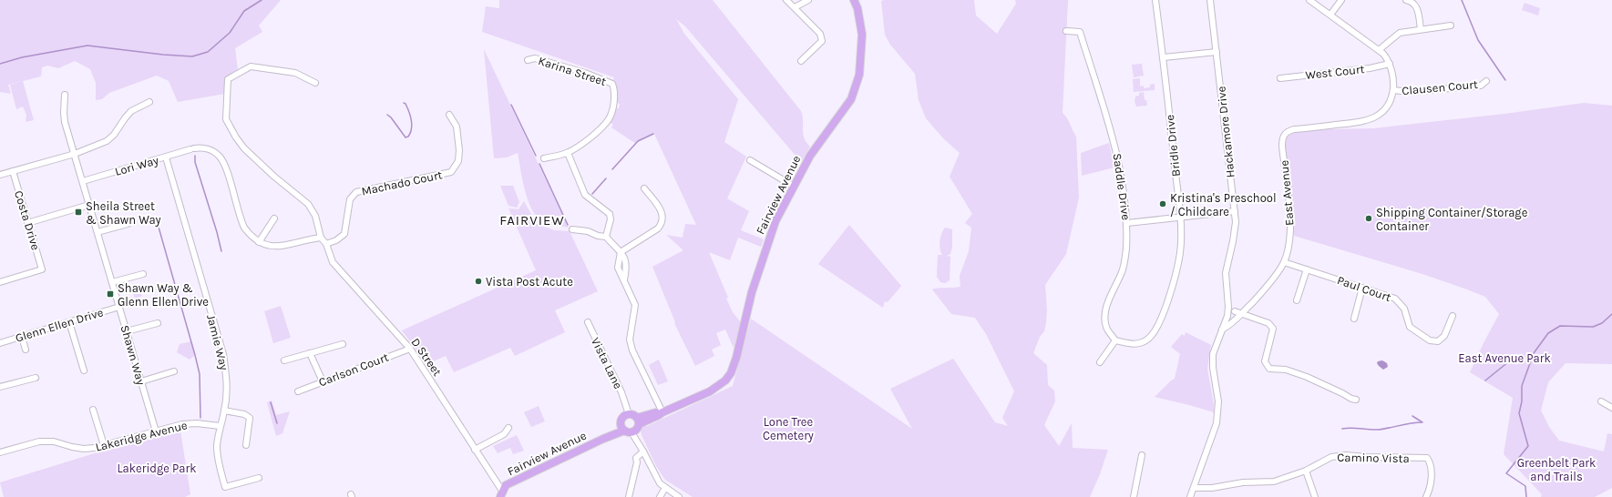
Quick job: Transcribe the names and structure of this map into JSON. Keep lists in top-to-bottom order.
{
  "streets": {
    "main road": ["Fairview Avenue"],
    "street": [
      "Karina Street",
      "West Court",
      "Clausen Court",
      "Hackamore Drive",
      "Bridle Drive",
      "Lori Way",
      "Machado Court",
      "Saddle Drive",
      "East Avenue",
      "Costa Drive",
      "Paul Court",
      "Glenn Ellen Drive",
      "Jamie Way",
      "Shawn Way",
      "D Street",
      "Vista Lane",
      "Carlson Court",
      "Lakeridge Avenue",
      "Camino Vista"
    ]
  },
  "crossings": [
    ["Clausen Court", "East Avenue"],
    ["Bridle Drive", "Saddle Drive"],
    ["Lori Way", "Jamie Way"],
    ["Lori Way", "Shawn Way"],
    ["Machado Court", "D Street"],
    ["East Avenue", "Paul Court"],
    ["Fairview Avenue", "D Street"],
    ["Glenn Ellen Drive", "Shawn Way"],
    ["Jamie Way", "Lakeridge Avenue"],
    ["Shawn Way", "Lakeridge Avenue"],
    ["D Street", "Carlson Court"]
  ],
  "districts": ["FAIRVIEW"],
  "parks": [
    "East Avenue Park",
    "Lone Tree Cemetery",
    "Greenbelt Park and Trails",
    "Lakeridge Park"
  ],
  "places": {
    "other": ["Kristina's Preschool / Childcare", "Shipping Container/Storage Container", "Vista Post Acute"],
    "transit": ["Sheila Street & Shawn Way", "Shawn Way & Glenn Ellen Drive"]
  }
}
